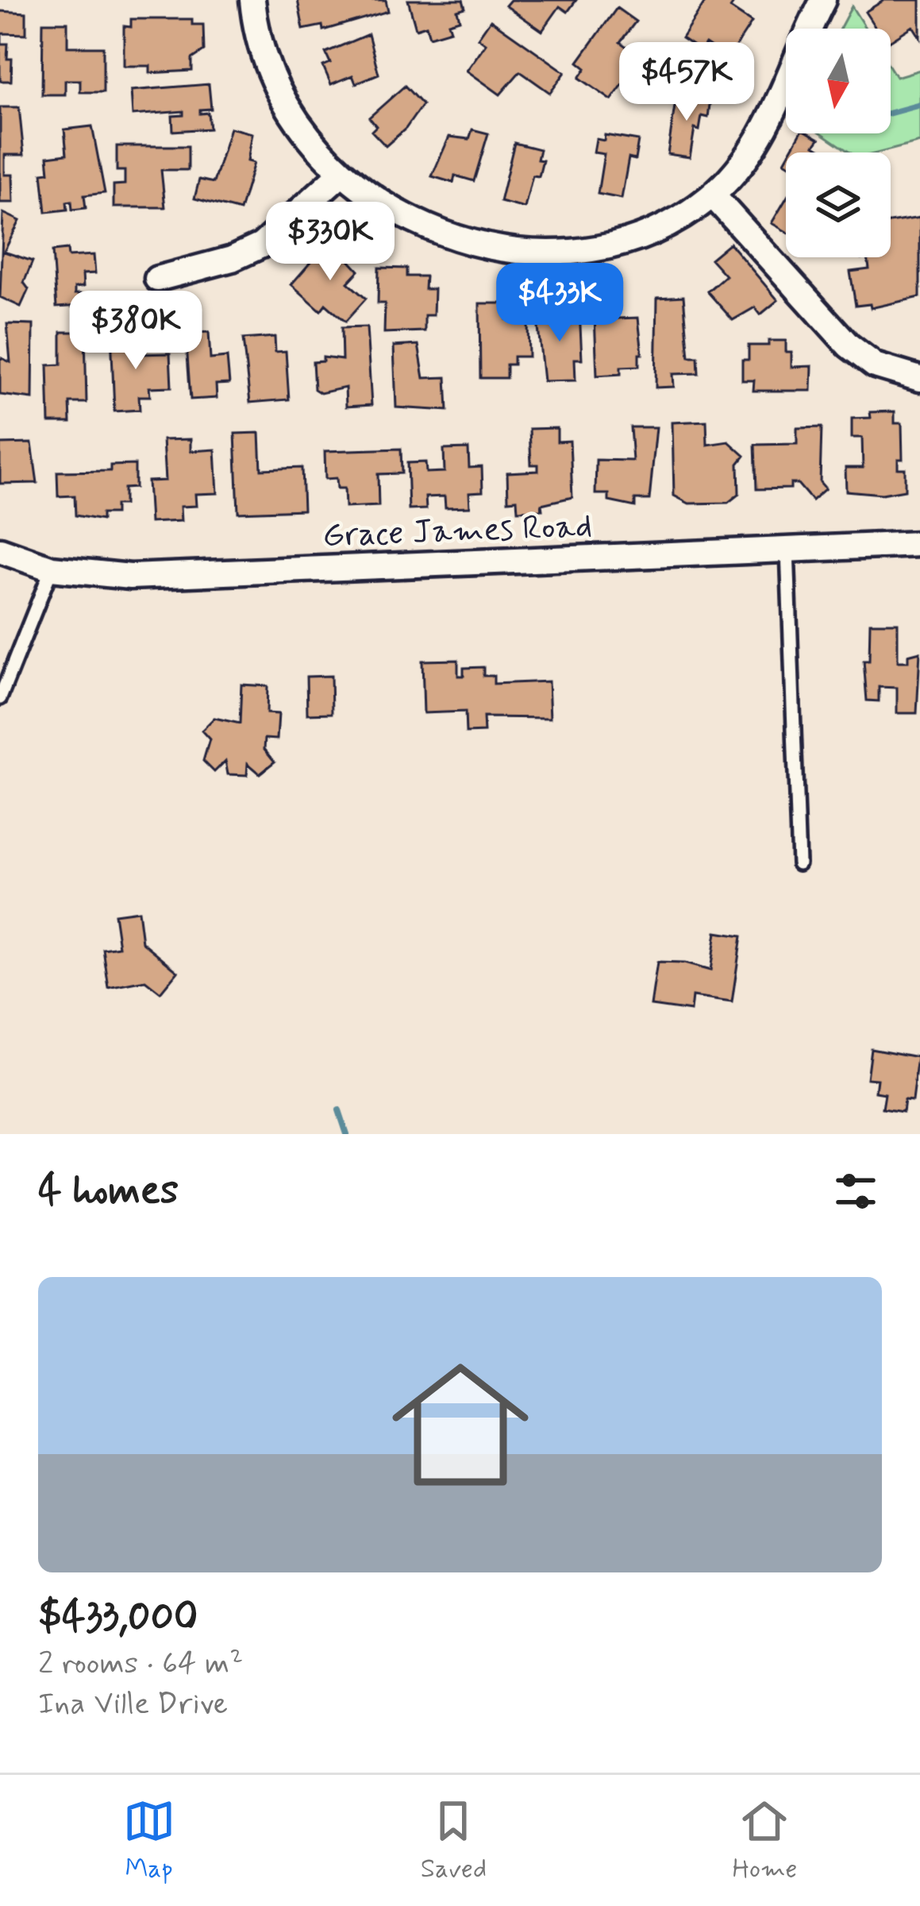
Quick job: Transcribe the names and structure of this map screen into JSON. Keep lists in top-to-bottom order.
{
  "streets": {
    "street": ["Grace James Road"]
  },
  "north": "bottom",
  "page": {
    "price": [
      "$457K",
      "$330K",
      "$433K",
      "$380K"
    ],
    "heading": "4 homes",
    "list": [
      {
        "name": "$433,000",
        "note": "2 rooms · 64 m² · Ina Ville Drive"
      }
    ],
    "tabs": ["Map", "Saved", "Home"]
  }
}
